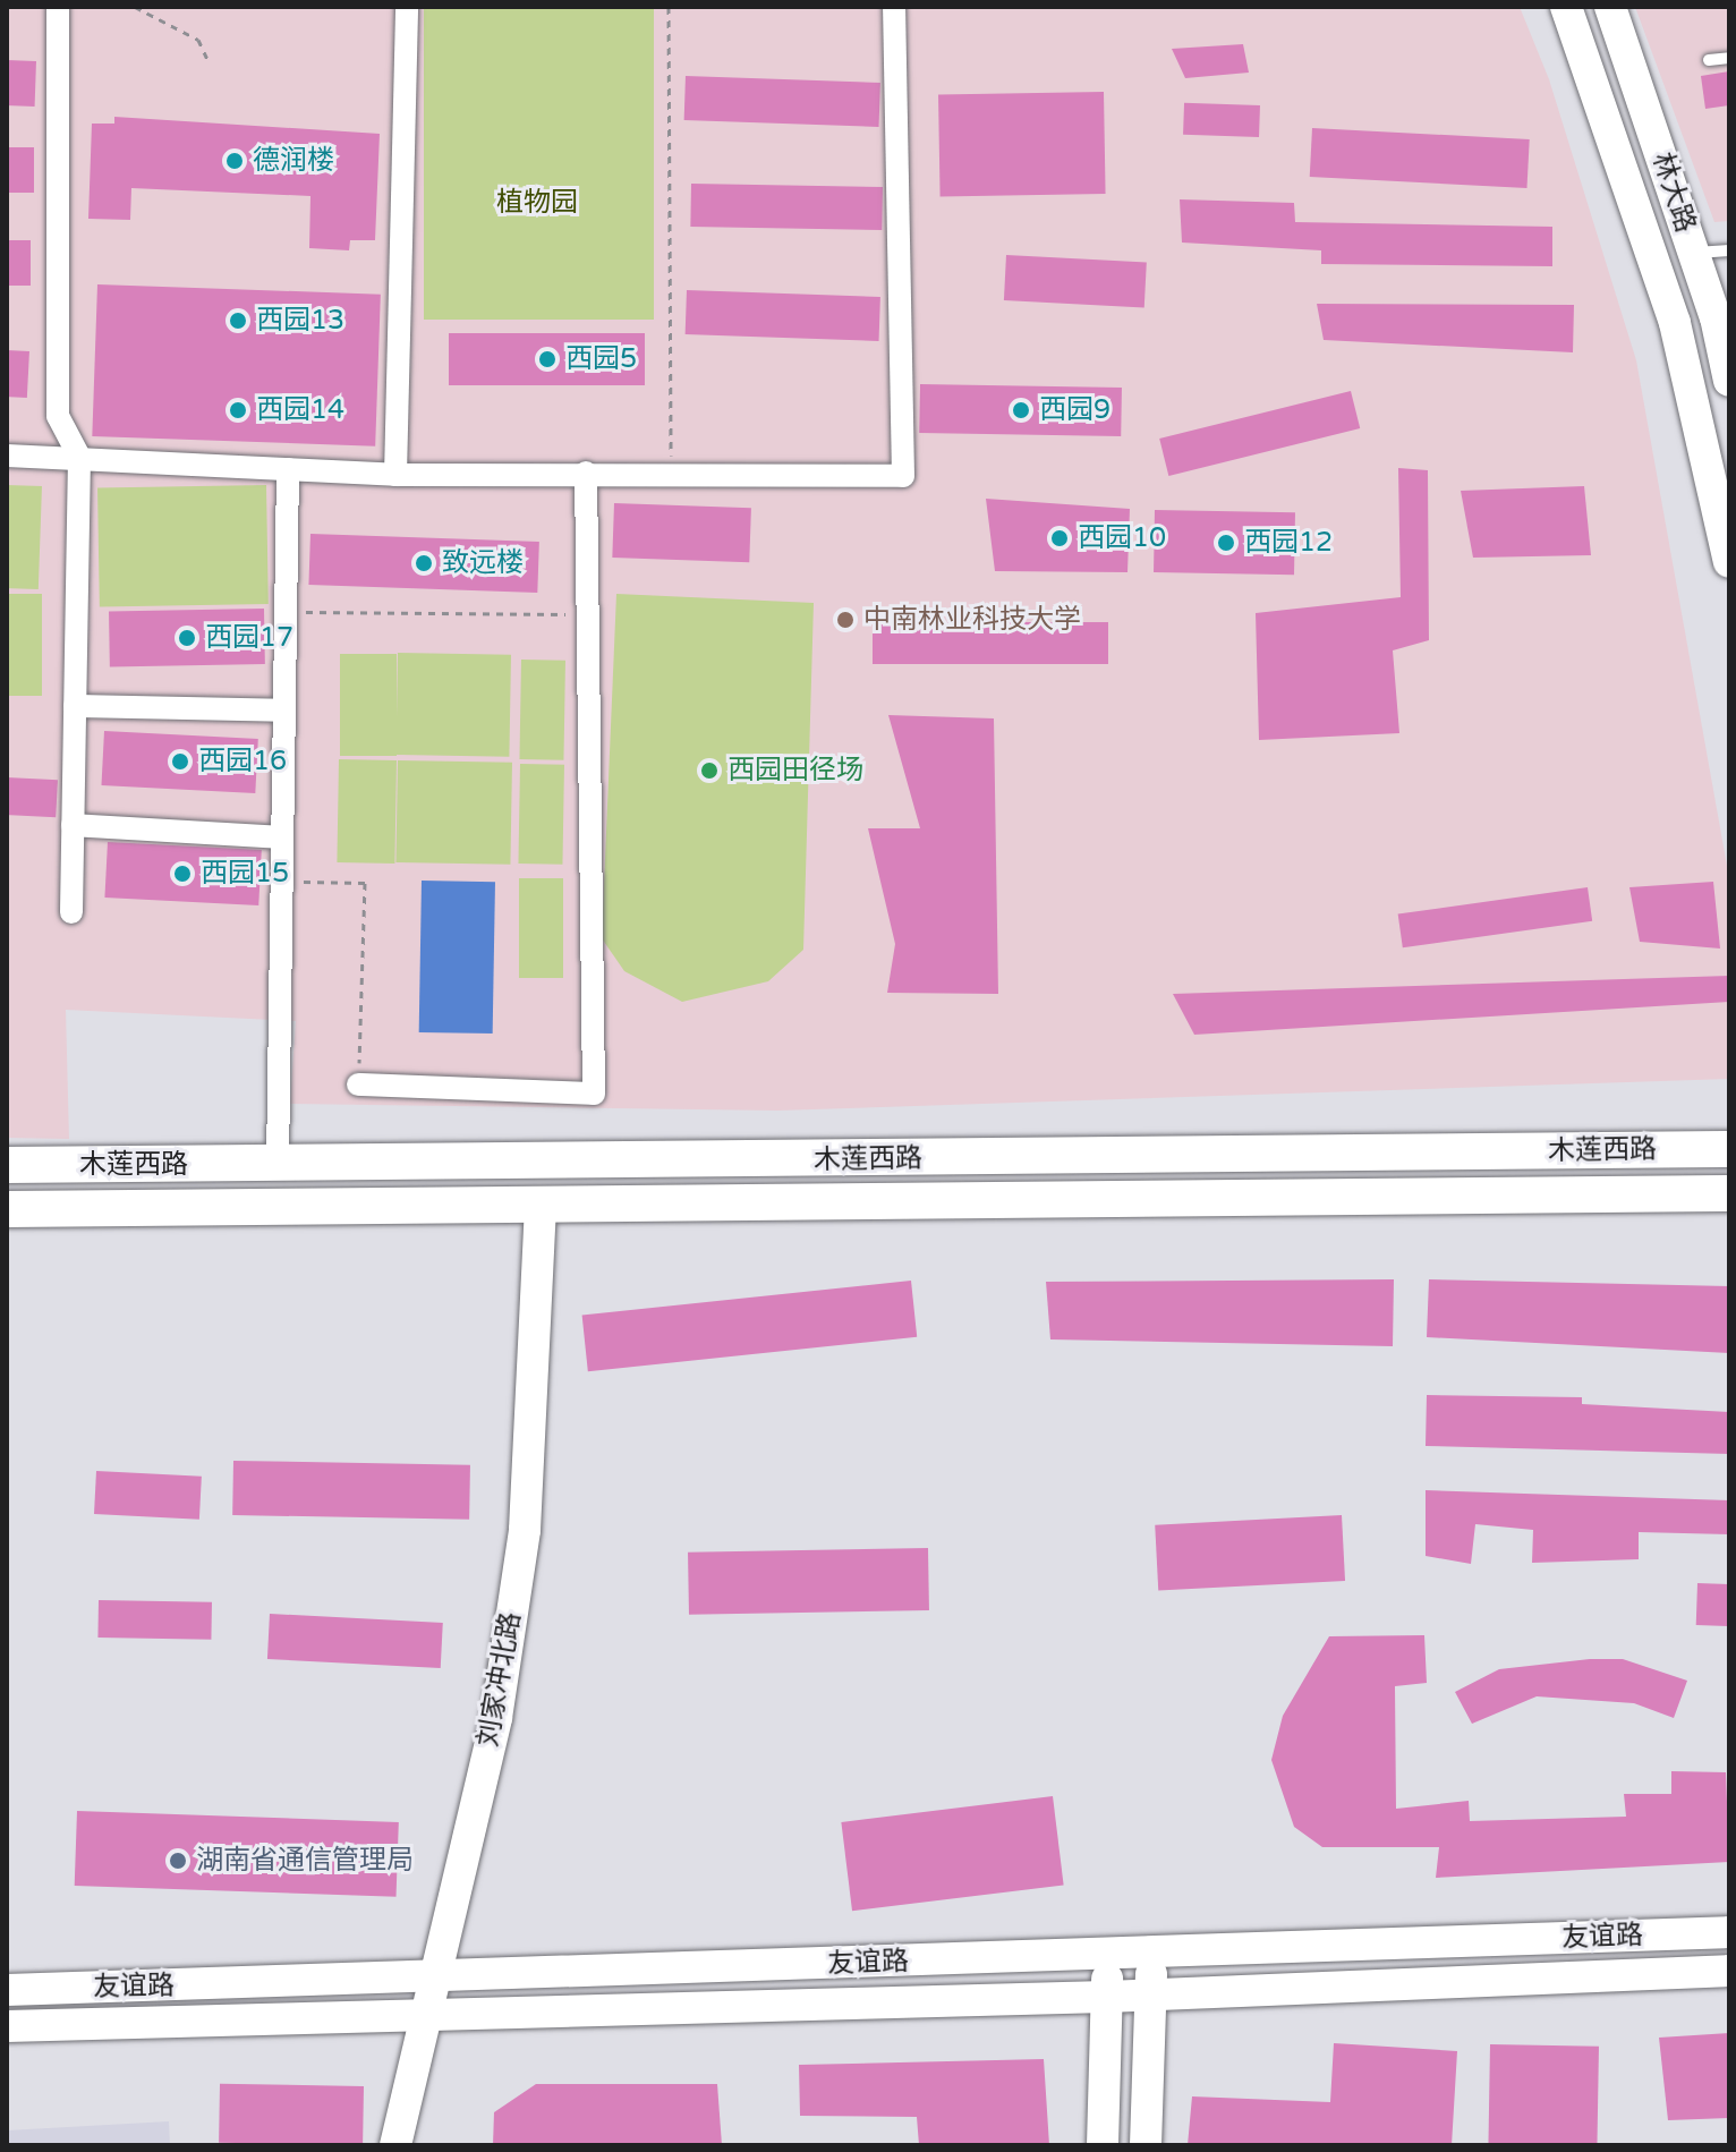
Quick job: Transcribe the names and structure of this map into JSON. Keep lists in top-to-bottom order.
{
  "streets": {
    "main road": [
      "林大路",
      "木莲西路",
      "刘家冲北路",
      "友谊路"
    ]
  },
  "crossings": [
    ["木莲西路", "刘家冲北路"],
    ["刘家冲北路", "友谊路"]
  ],
  "parks": ["植物园"],
  "places": [
    "德润楼",
    "西园13",
    "西园5",
    "西园14",
    "西园9",
    "西园10",
    "西园12",
    "致远楼",
    "中南林业科技大学",
    "西园17",
    "西园16",
    "西园田径场",
    "西园15",
    "湖南省通信管理局"
  ]
}
